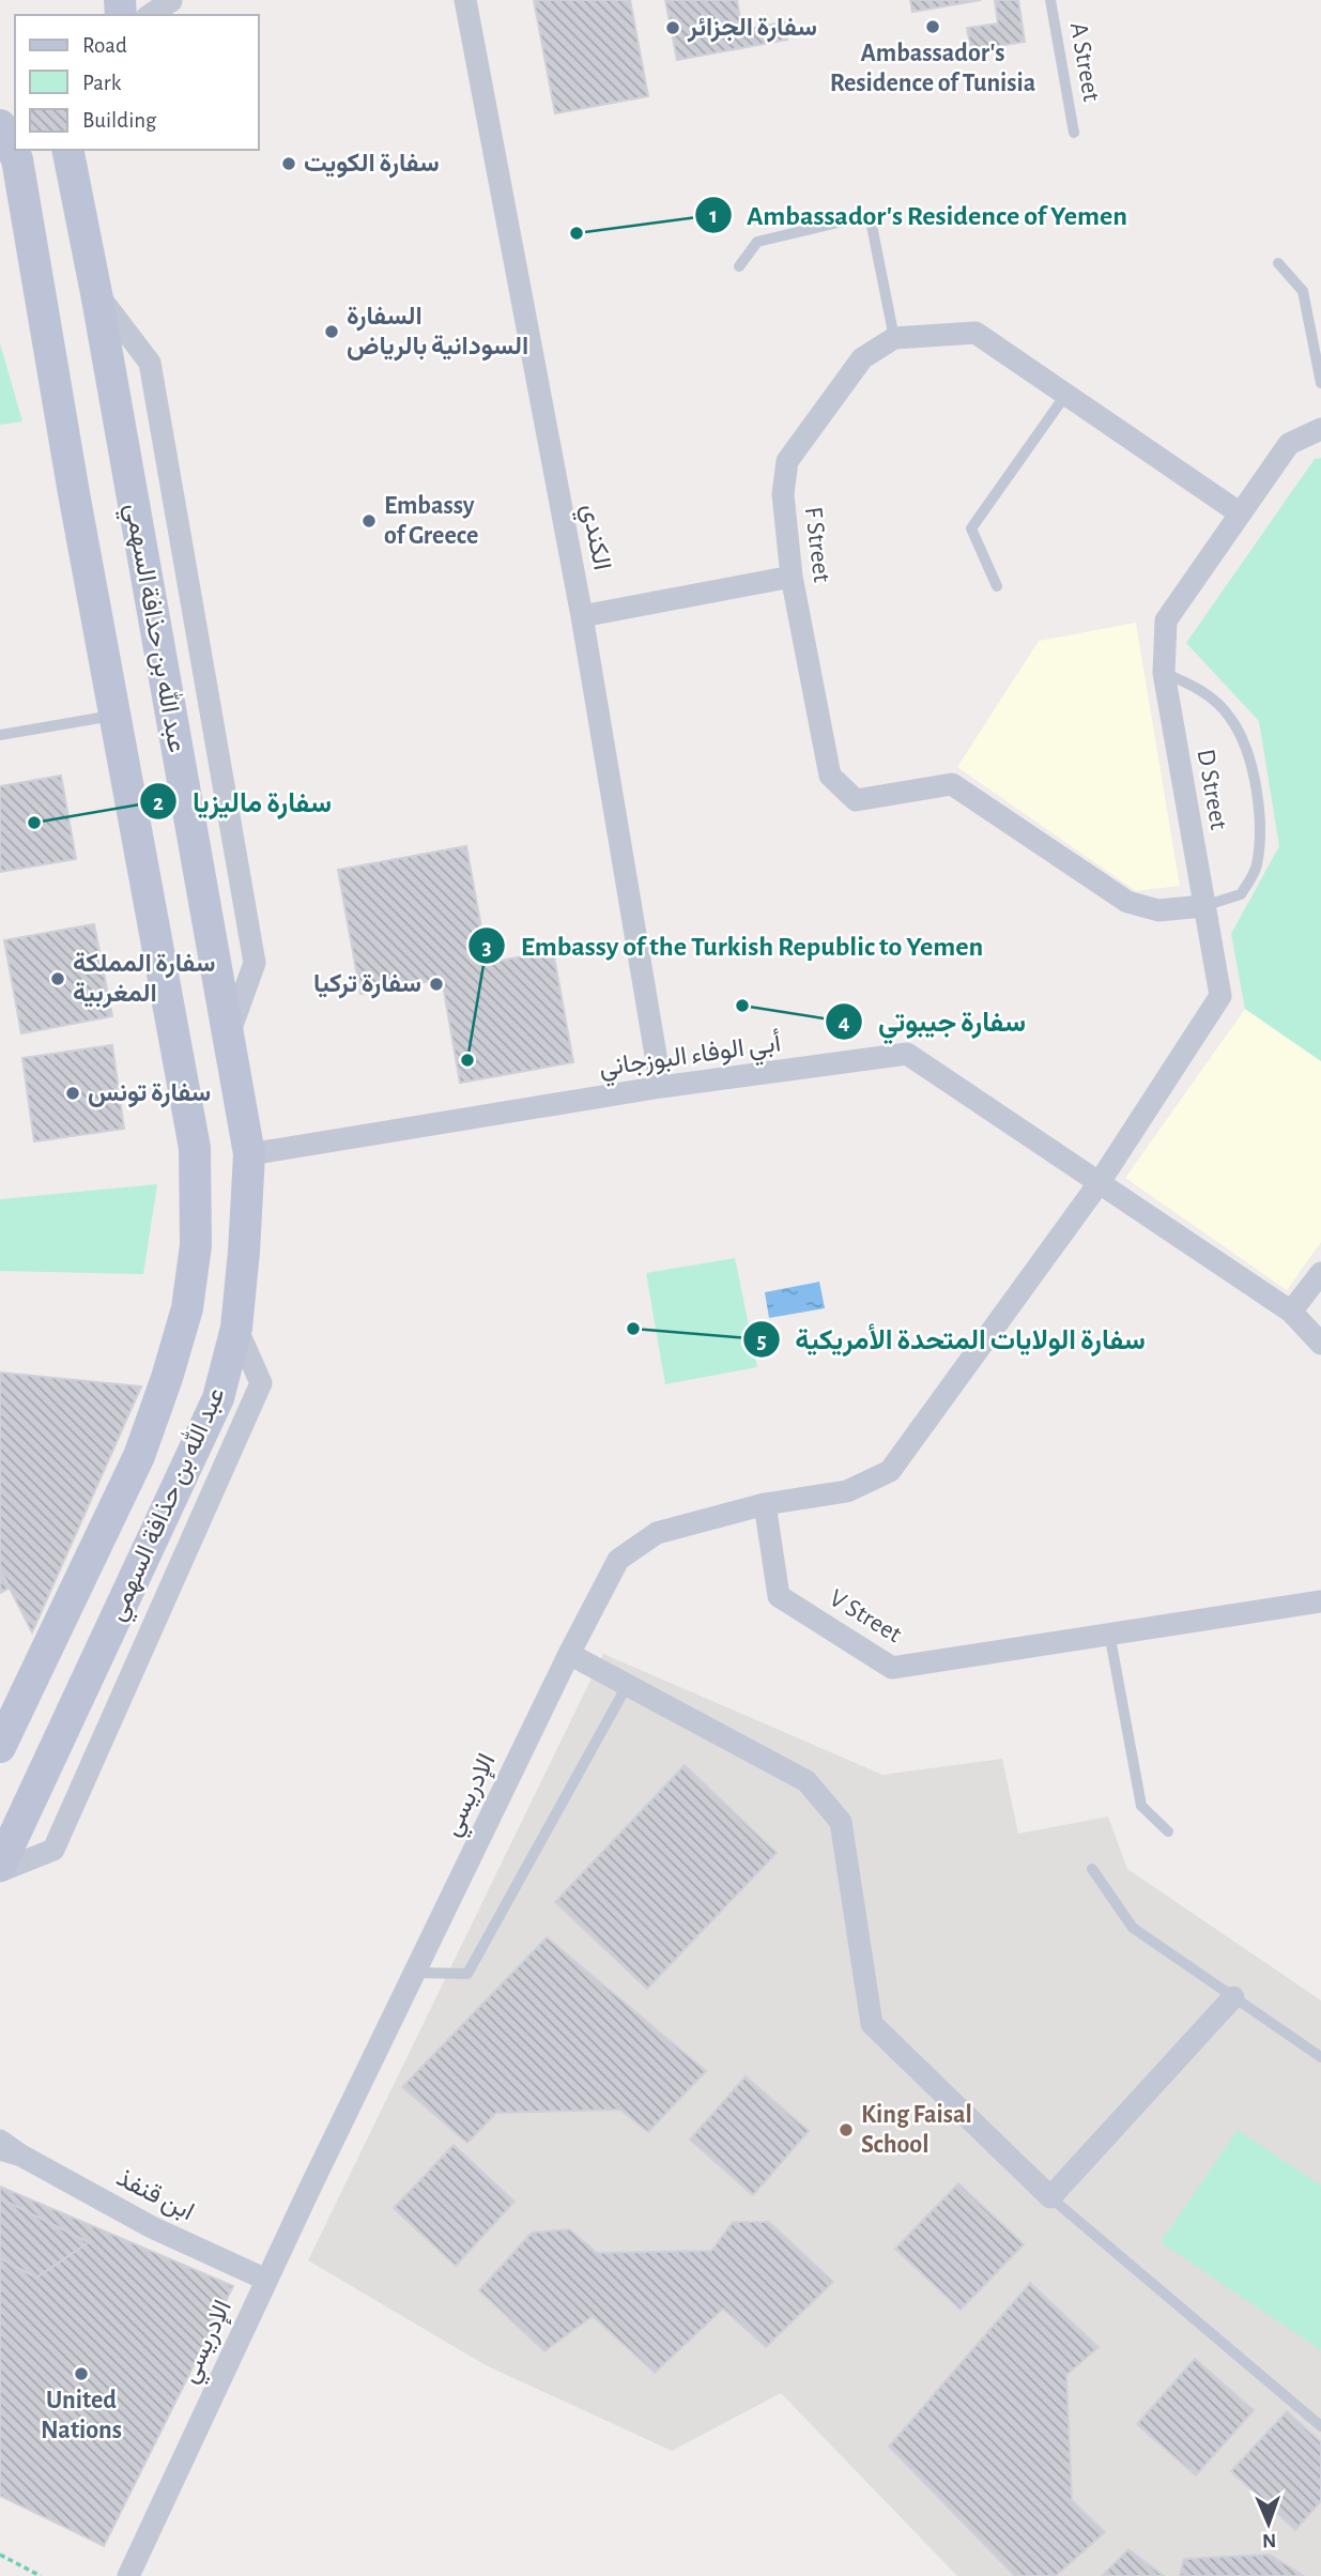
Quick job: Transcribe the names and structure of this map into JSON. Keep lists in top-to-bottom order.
{
  "streets": {
    "street": [
      "الكندي",
      "F Street",
      "عبد الله بن حذافة السهمي",
      "D Street",
      "أبي الوفاء البوزجاني",
      "V Street",
      "الإدريسي",
      "ابن قنفذ"
    ],
    "lane": ["A Street"]
  },
  "crossings": [
    ["الكندي", "أبي الوفاء البوزجاني"],
    ["F Street", "D Street"],
    ["عبد الله بن حذافة السهمي", "أبي الوفاء البوزجاني"],
    ["D Street", "أبي الوفاء البوزجاني"],
    ["D Street", "الإدريسي"],
    ["V Street", "الإدريسي"],
    ["الإدريسي", "ابن قنفذ"]
  ],
  "places": [
    "Ambassador's Residence of Tunisia",
    "سفارة الجزائر",
    "سفارة الكويت",
    "Ambassador's Residence of Yemen",
    "السفارة السودانية بالرياض",
    "Embassy of Greece",
    "سفارة ماليزيا",
    "سفارة المملكة المغربية",
    "سفارة تركيا",
    "سفارة جيبوتي",
    "Embassy of the Turkish Republic to Yemen",
    "سفارة تونس",
    "سفارة الولايات المتحدة الأمريكية",
    "King Faisal School",
    "United Nations"
  ],
  "legend": ["Road", "Park", "Building"],
  "north": "bottom"
}
